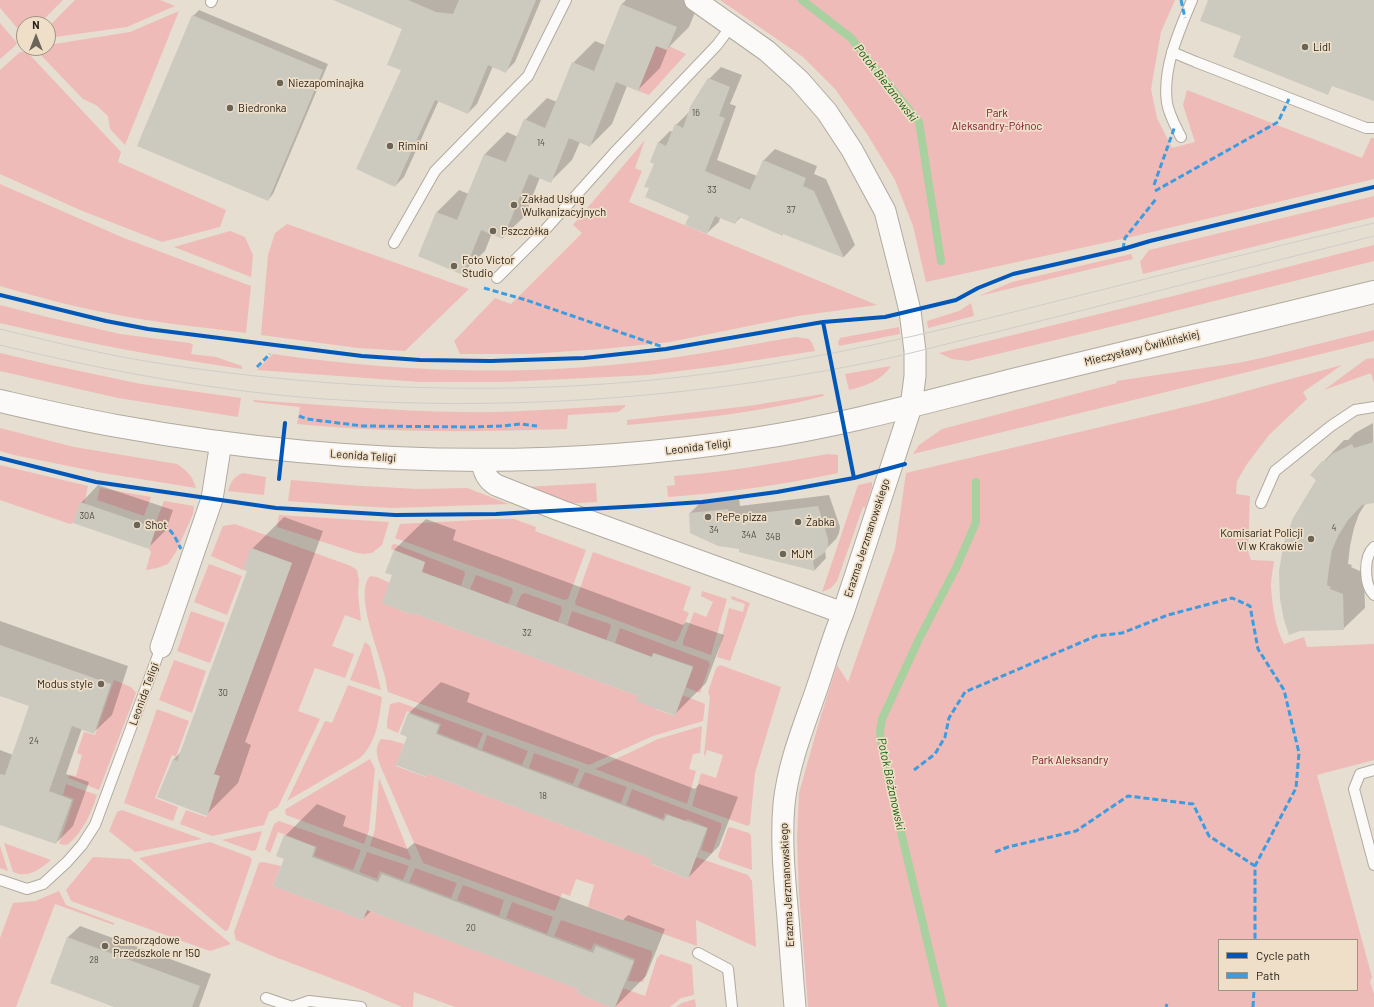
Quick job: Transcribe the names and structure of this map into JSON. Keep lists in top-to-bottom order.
{
  "streets": {
    "street": ["Mieczysławy Ćwiklińskiej", "Leonida Teligi", "Erazma Jerzmanowskiego"]
  },
  "crossings": [
    ["Mieczysławy Ćwiklińskiej", "Leonida Teligi"],
    ["Mieczysławy Ćwiklińskiej", "Erazma Jerzmanowskiego"],
    ["Leonida Teligi", "Erazma Jerzmanowskiego"]
  ],
  "water": ["Potok Bieżanowski"],
  "parks": ["Park Aleksandry-Północ", "Park Aleksandry"],
  "places": [
    "Lidl",
    "Niezapominajka",
    "Biedronka",
    "Rimini",
    "Zakład Usług Wulkanizacyjnych",
    "Pszczółka",
    "Foto Victor Studio",
    "PePe pizza",
    "Żabka",
    "Shot",
    "Komisariat Policji VI w Krakowie",
    "MJM",
    "Modus style",
    "Samorządowe Przedszkole nr 150"
  ],
  "house_numbers": [
    "16",
    "14",
    "33",
    "37",
    "30A",
    "4",
    "34",
    "34A",
    "34B",
    "32",
    "30",
    "24",
    "18",
    "20",
    "28"
  ],
  "legend": ["Cycle path", "Path"],
  "north": "top"
}
